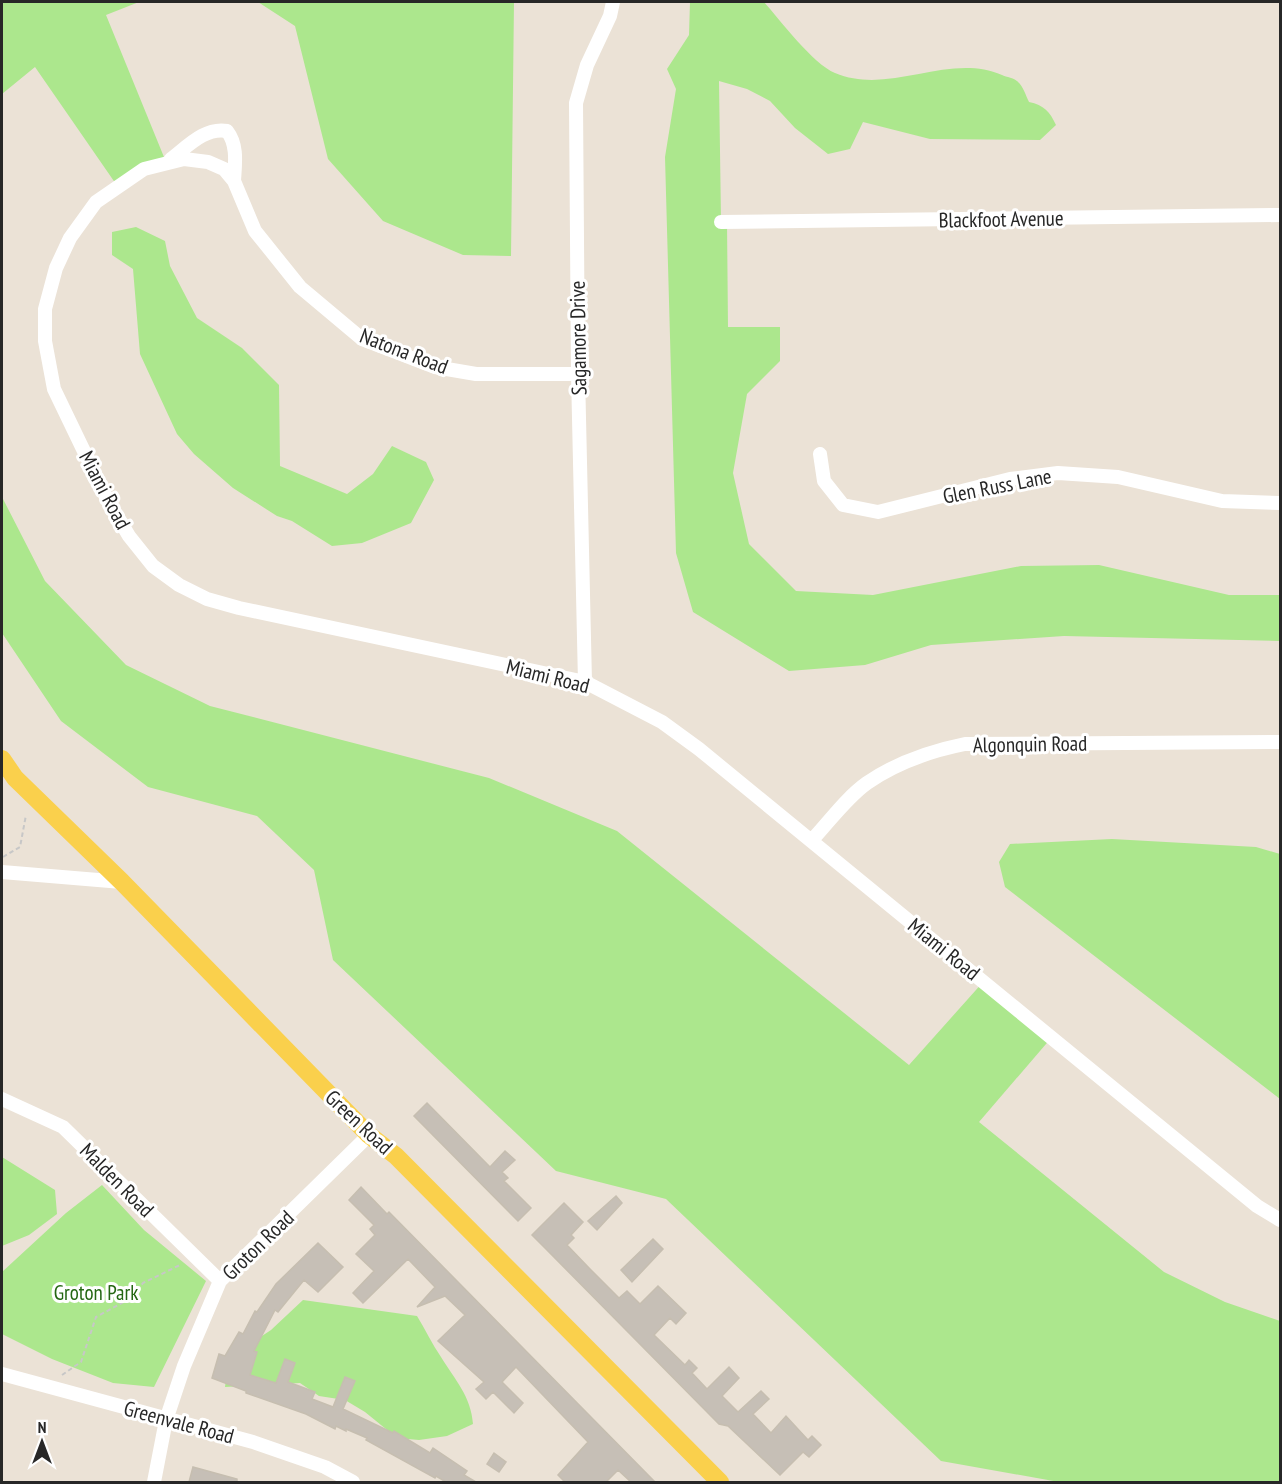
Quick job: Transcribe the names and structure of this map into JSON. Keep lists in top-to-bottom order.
{
  "streets": {
    "main road": ["Green Road"],
    "street": [
      "Blackfoot Avenue",
      "Sagamore Drive",
      "Natona Road",
      "Glen Russ Lane",
      "Miami Road",
      "Algonquin Road",
      "Malden Road",
      "Groton Road",
      "Greenvale Road"
    ]
  },
  "crossings": [
    ["Sagamore Drive", "Natona Road"],
    ["Sagamore Drive", "Miami Road"],
    ["Natona Road", "Miami Road"],
    ["Miami Road", "Algonquin Road"],
    ["Green Road", "Groton Road"],
    ["Malden Road", "Groton Road"],
    ["Groton Road", "Greenvale Road"]
  ],
  "parks": ["Groton Park"],
  "north": "top"
}
